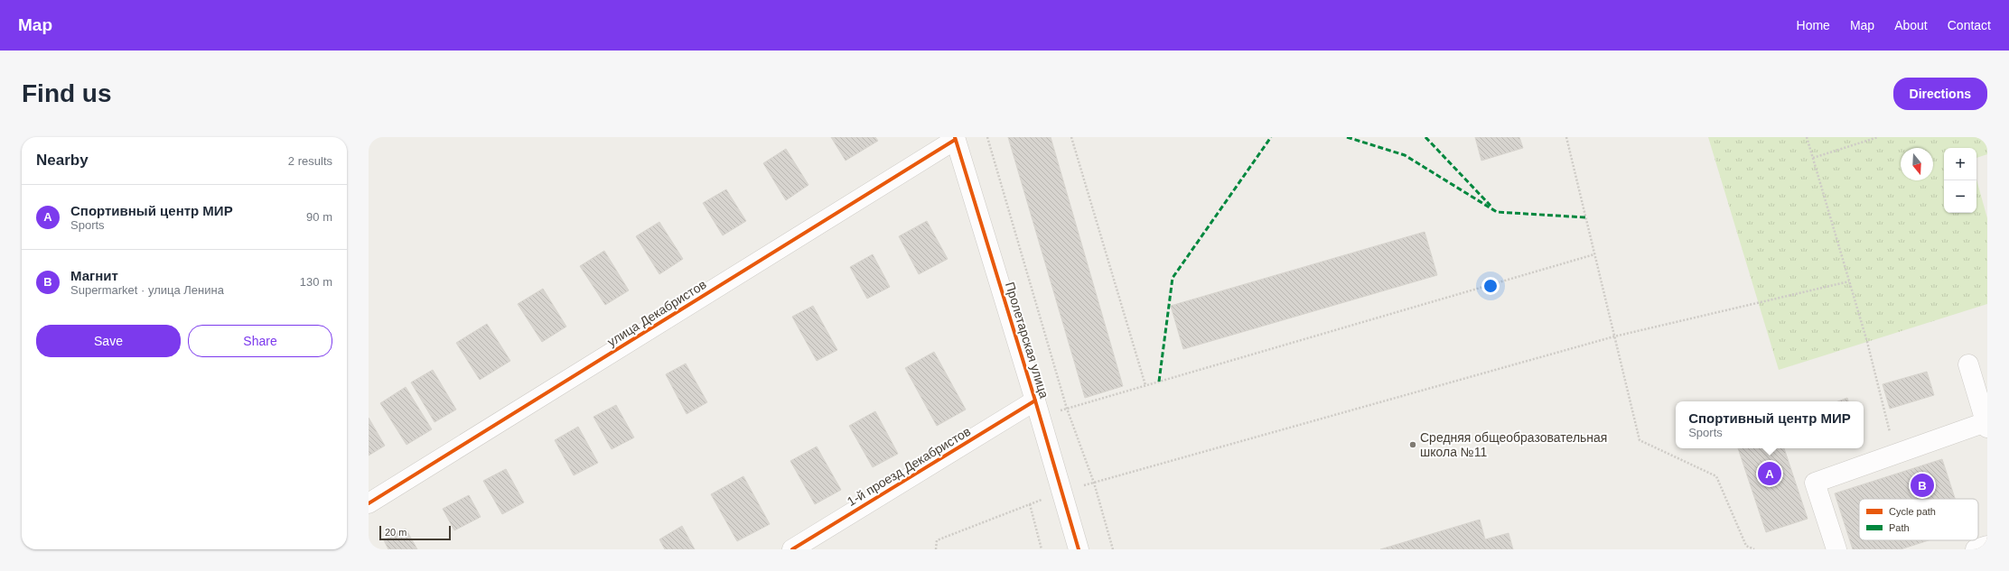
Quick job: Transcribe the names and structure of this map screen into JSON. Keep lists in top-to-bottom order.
{
  "streets": {
    "street": ["улица Декабристов", "Пролетарская улица", "1-й проезд Декабристов"]
  },
  "crossings": [
    ["улица Декабристов", "Пролетарская улица"],
    ["Пролетарская улица", "1-й проезд Декабристов"]
  ],
  "places": ["Средняя общеобразовательная школа №11"],
  "legend": ["Cycle path", "Path"],
  "scale_bar": "20 m",
  "north": "bottom",
  "page": {
    "header": "Map",
    "nav": [
      "Home",
      "Map",
      "About",
      "Contact"
    ],
    "buttons": [
      "Directions",
      ["Save", "Share"]
    ],
    "title": "Find us",
    "heading": ["Nearby", "2 results"],
    "map_buttons": ["+", "−"],
    "list": [
      {
        "mark": "A",
        "name": "Спортивный центр МИР",
        "note": "Sports",
        "value": "90 m"
      },
      {
        "mark": "B",
        "name": "Магнит",
        "note": "Supermarket · улица Ленина",
        "value": "130 m"
      }
    ],
    "popup": ["Спортивный центр МИР", "Sports"],
    "pins": ["A", "B"],
    "scale": "20 m"
  }
}
